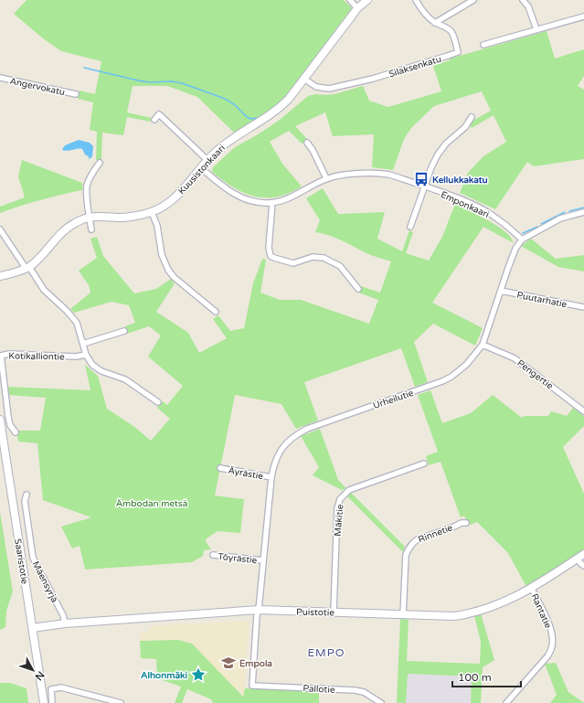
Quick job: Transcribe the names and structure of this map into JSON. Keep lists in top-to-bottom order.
{
  "streets": {
    "street": [
      "Silaksenkatu",
      "Angervokatu",
      "Kuusistonkaari",
      "Emponkaari",
      "Puutarhatie",
      "Kotikalliontie",
      "Pengertie",
      "Urheilutie",
      "Äyrästie",
      "Mäkitie",
      "Rinnetie",
      "Töyrästie",
      "Saaristotie",
      "Mäensyrjä",
      "Rantatie",
      "Puistotie",
      "Pallotie"
    ]
  },
  "crossings": [
    ["Silaksenkatu", "Kuusistonkaari"],
    ["Kuusistonkaari", "Emponkaari"],
    ["Emponkaari", "Urheilutie"],
    ["Puutarhatie", "Urheilutie"],
    ["Pengertie", "Urheilutie"],
    ["Urheilutie", "Äyrästie"],
    ["Urheilutie", "Töyrästie"],
    ["Urheilutie", "Puistotie"],
    ["Urheilutie", "Pallotie"],
    ["Mäkitie", "Puistotie"],
    ["Rinnetie", "Puistotie"],
    ["Saaristotie", "Puistotie"],
    ["Mäensyrjä", "Puistotie"],
    ["Rantatie", "Puistotie"]
  ],
  "districts": ["EMPO"],
  "parks": ["Ämbodan metsä"],
  "places": {
    "bus stop": ["Kellukkakatu"],
    "school or university": ["Empola"],
    "place": ["Alhonmäki"]
  },
  "scale_bar": "100 m",
  "north": "bottom right"
}
